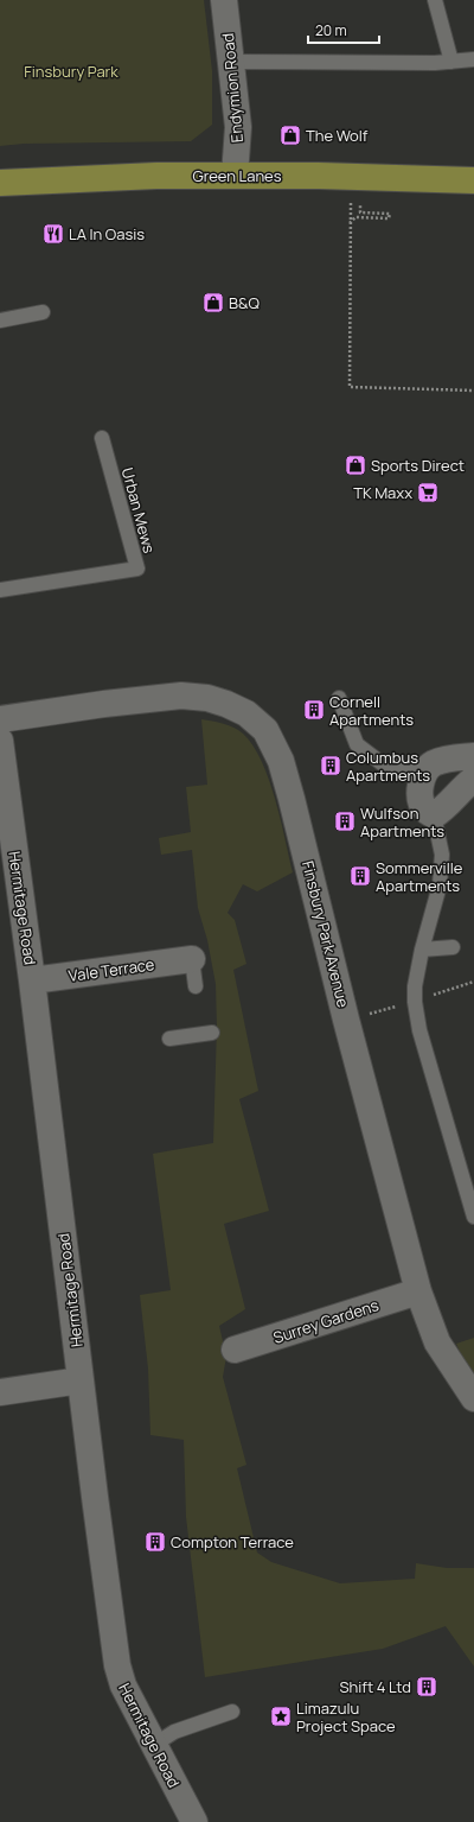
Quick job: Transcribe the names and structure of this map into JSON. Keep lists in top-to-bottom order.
{
  "streets": {
    "main road": ["Green Lanes"],
    "street": [
      "Endymion Road",
      "Hermitage Road",
      "Finsbury Park Avenue",
      "Vale Terrace",
      "Surrey Gardens"
    ],
    "lane": ["Urban Mews"]
  },
  "crossings": [
    ["Endymion Road", "Green Lanes"],
    ["Hermitage Road", "Vale Terrace"],
    ["Finsbury Park Avenue", "Surrey Gardens"]
  ],
  "parks": ["Finsbury Park"],
  "places": {
    "shop": ["The Wolf", "B&Q", "Sports Direct"],
    "restaurant": ["LA In Oasis"],
    "supermarket": ["TK Maxx"],
    "building": [
      "Cornell Apartments",
      "Columbus Apartments",
      "Wulfson Apartments",
      "Sommerville Apartments",
      "Compton Terrace",
      "Shift 4 Ltd"
    ],
    "place": ["Limazulu Project Space"]
  },
  "scale_bar": "20 m"
}
